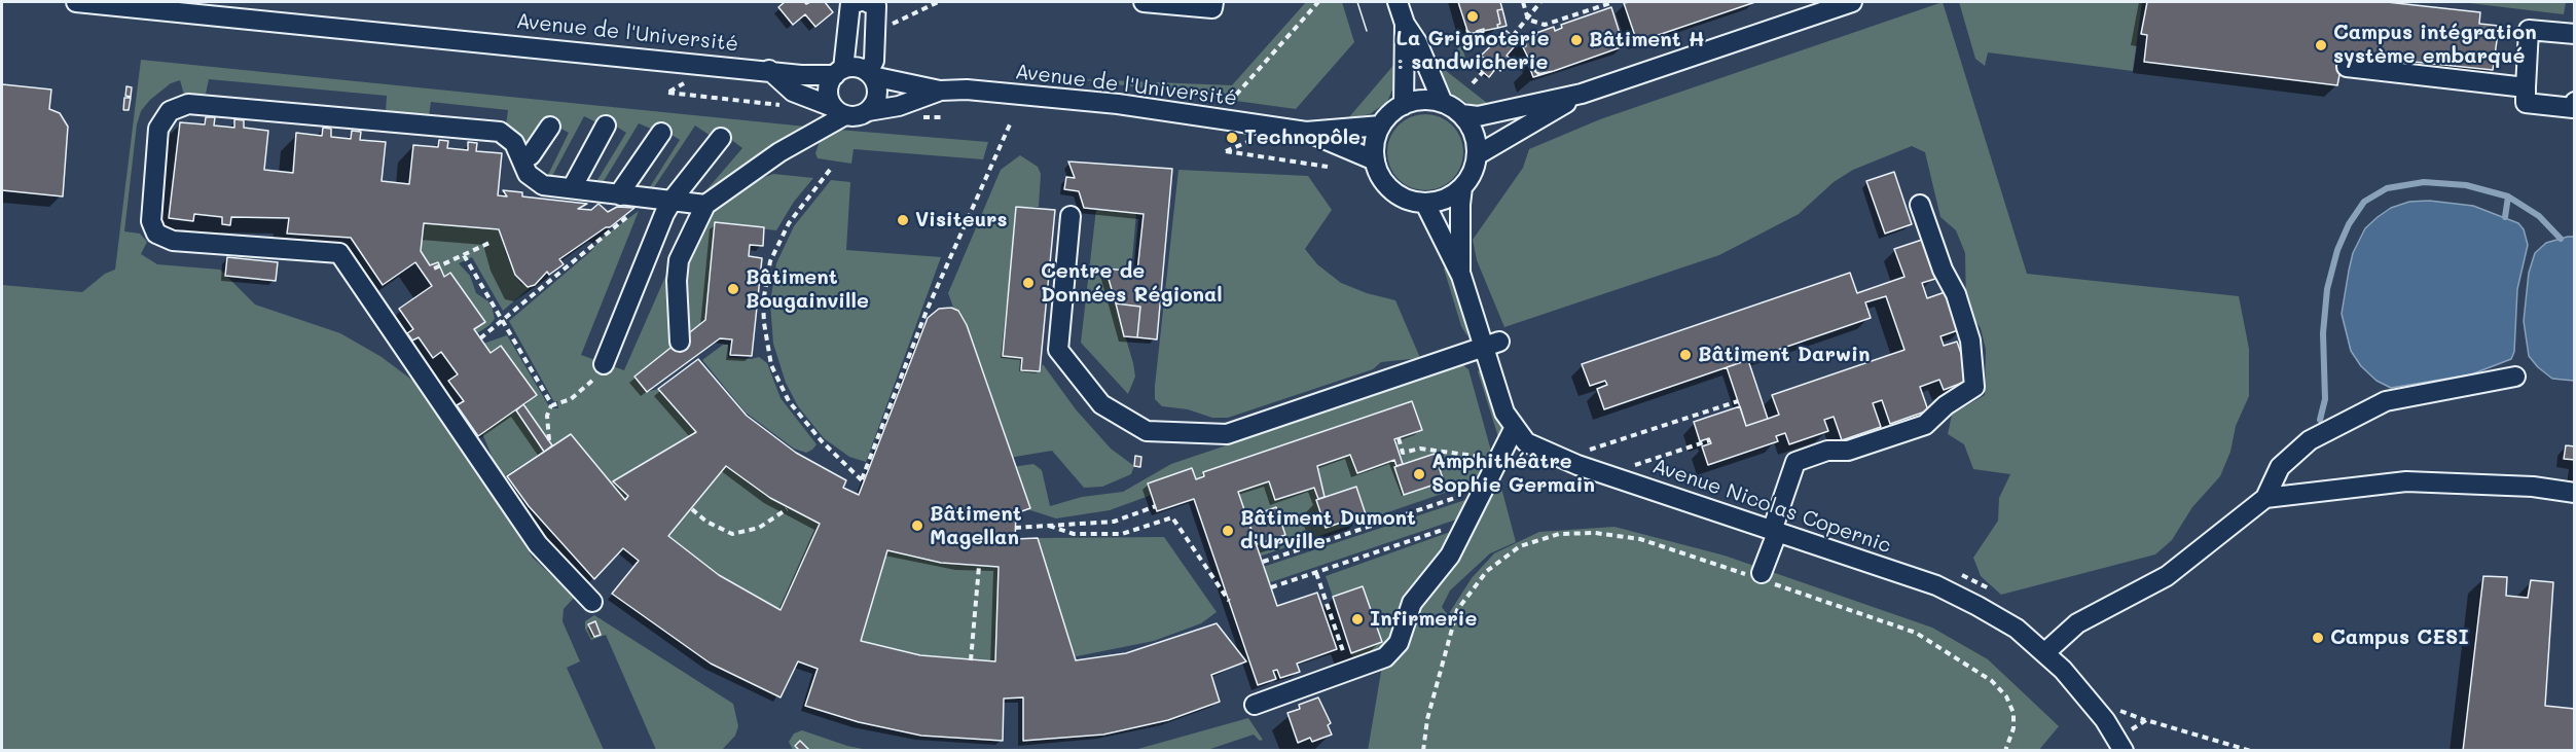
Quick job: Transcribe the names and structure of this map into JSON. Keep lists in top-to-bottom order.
{
  "streets": {
    "street": ["Avenue de l'Université", "Avenue Nicolas Copernic"]
  },
  "crossings": [
    ["Avenue de l'Université", "Avenue Nicolas Copernic"]
  ],
  "places": [
    "La Grignoterie : sandwicherie",
    "Bâtiment H",
    "Campus intégration système embarqué",
    "Technopôle",
    "Visiteurs",
    "Centre de Données Régional",
    "Bâtiment Bougainville",
    "Bâtiment Darwin",
    "Amphithéâtre Sophie Germain",
    "Bâtiment Magellan",
    "Bâtiment Dumont d'Urville",
    "Infirmerie",
    "Campus CESI"
  ]
}
